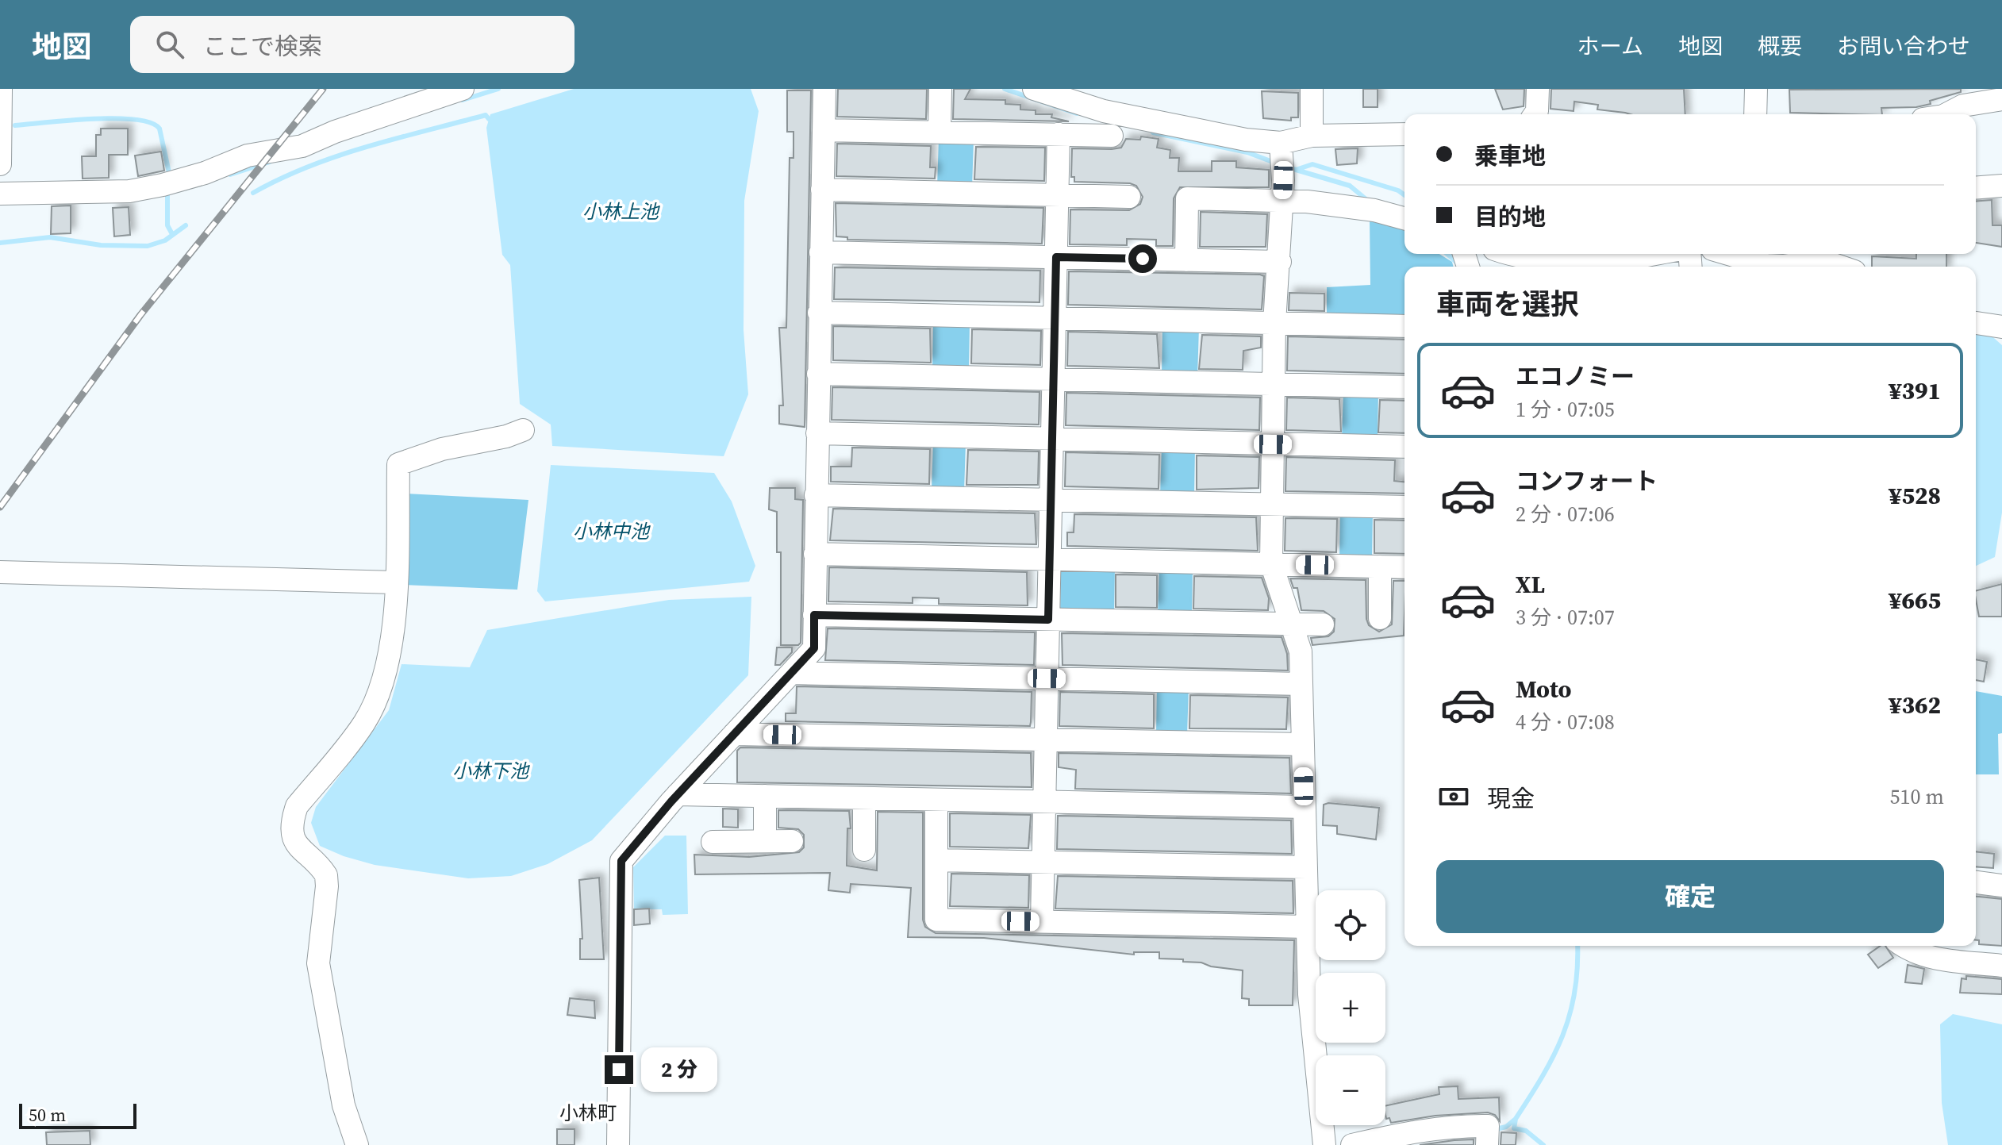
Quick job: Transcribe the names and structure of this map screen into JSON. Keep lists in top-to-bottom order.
{
  "districts": ["小林町"],
  "water": ["小林上池", "小林中池", "小林下池"],
  "scale_bar": "50 m",
  "page": {
    "header": "地図",
    "search": "ここで検索",
    "nav": [
      "ホーム",
      "地図",
      "概要",
      "お問い合わせ"
    ],
    "banner": ["乗車地", "目的地"],
    "heading": "車両を選択",
    "list": [
      {
        "name": "エコノミー",
        "note": "1 分 · 07:05",
        "value": "¥391"
      },
      {
        "name": "コンフォート",
        "note": "2 分 · 07:06",
        "value": "¥528"
      },
      {
        "name": "XL",
        "note": "3 分 · 07:07",
        "value": "¥665"
      },
      {
        "name": "Moto",
        "note": "4 分 · 07:08",
        "value": "¥362"
      }
    ],
    "pay": ["現金", "510 m"],
    "buttons": "確定",
    "map_buttons": ["+", "−"],
    "bubble": "2 分",
    "scale": "50 m"
  }
}
